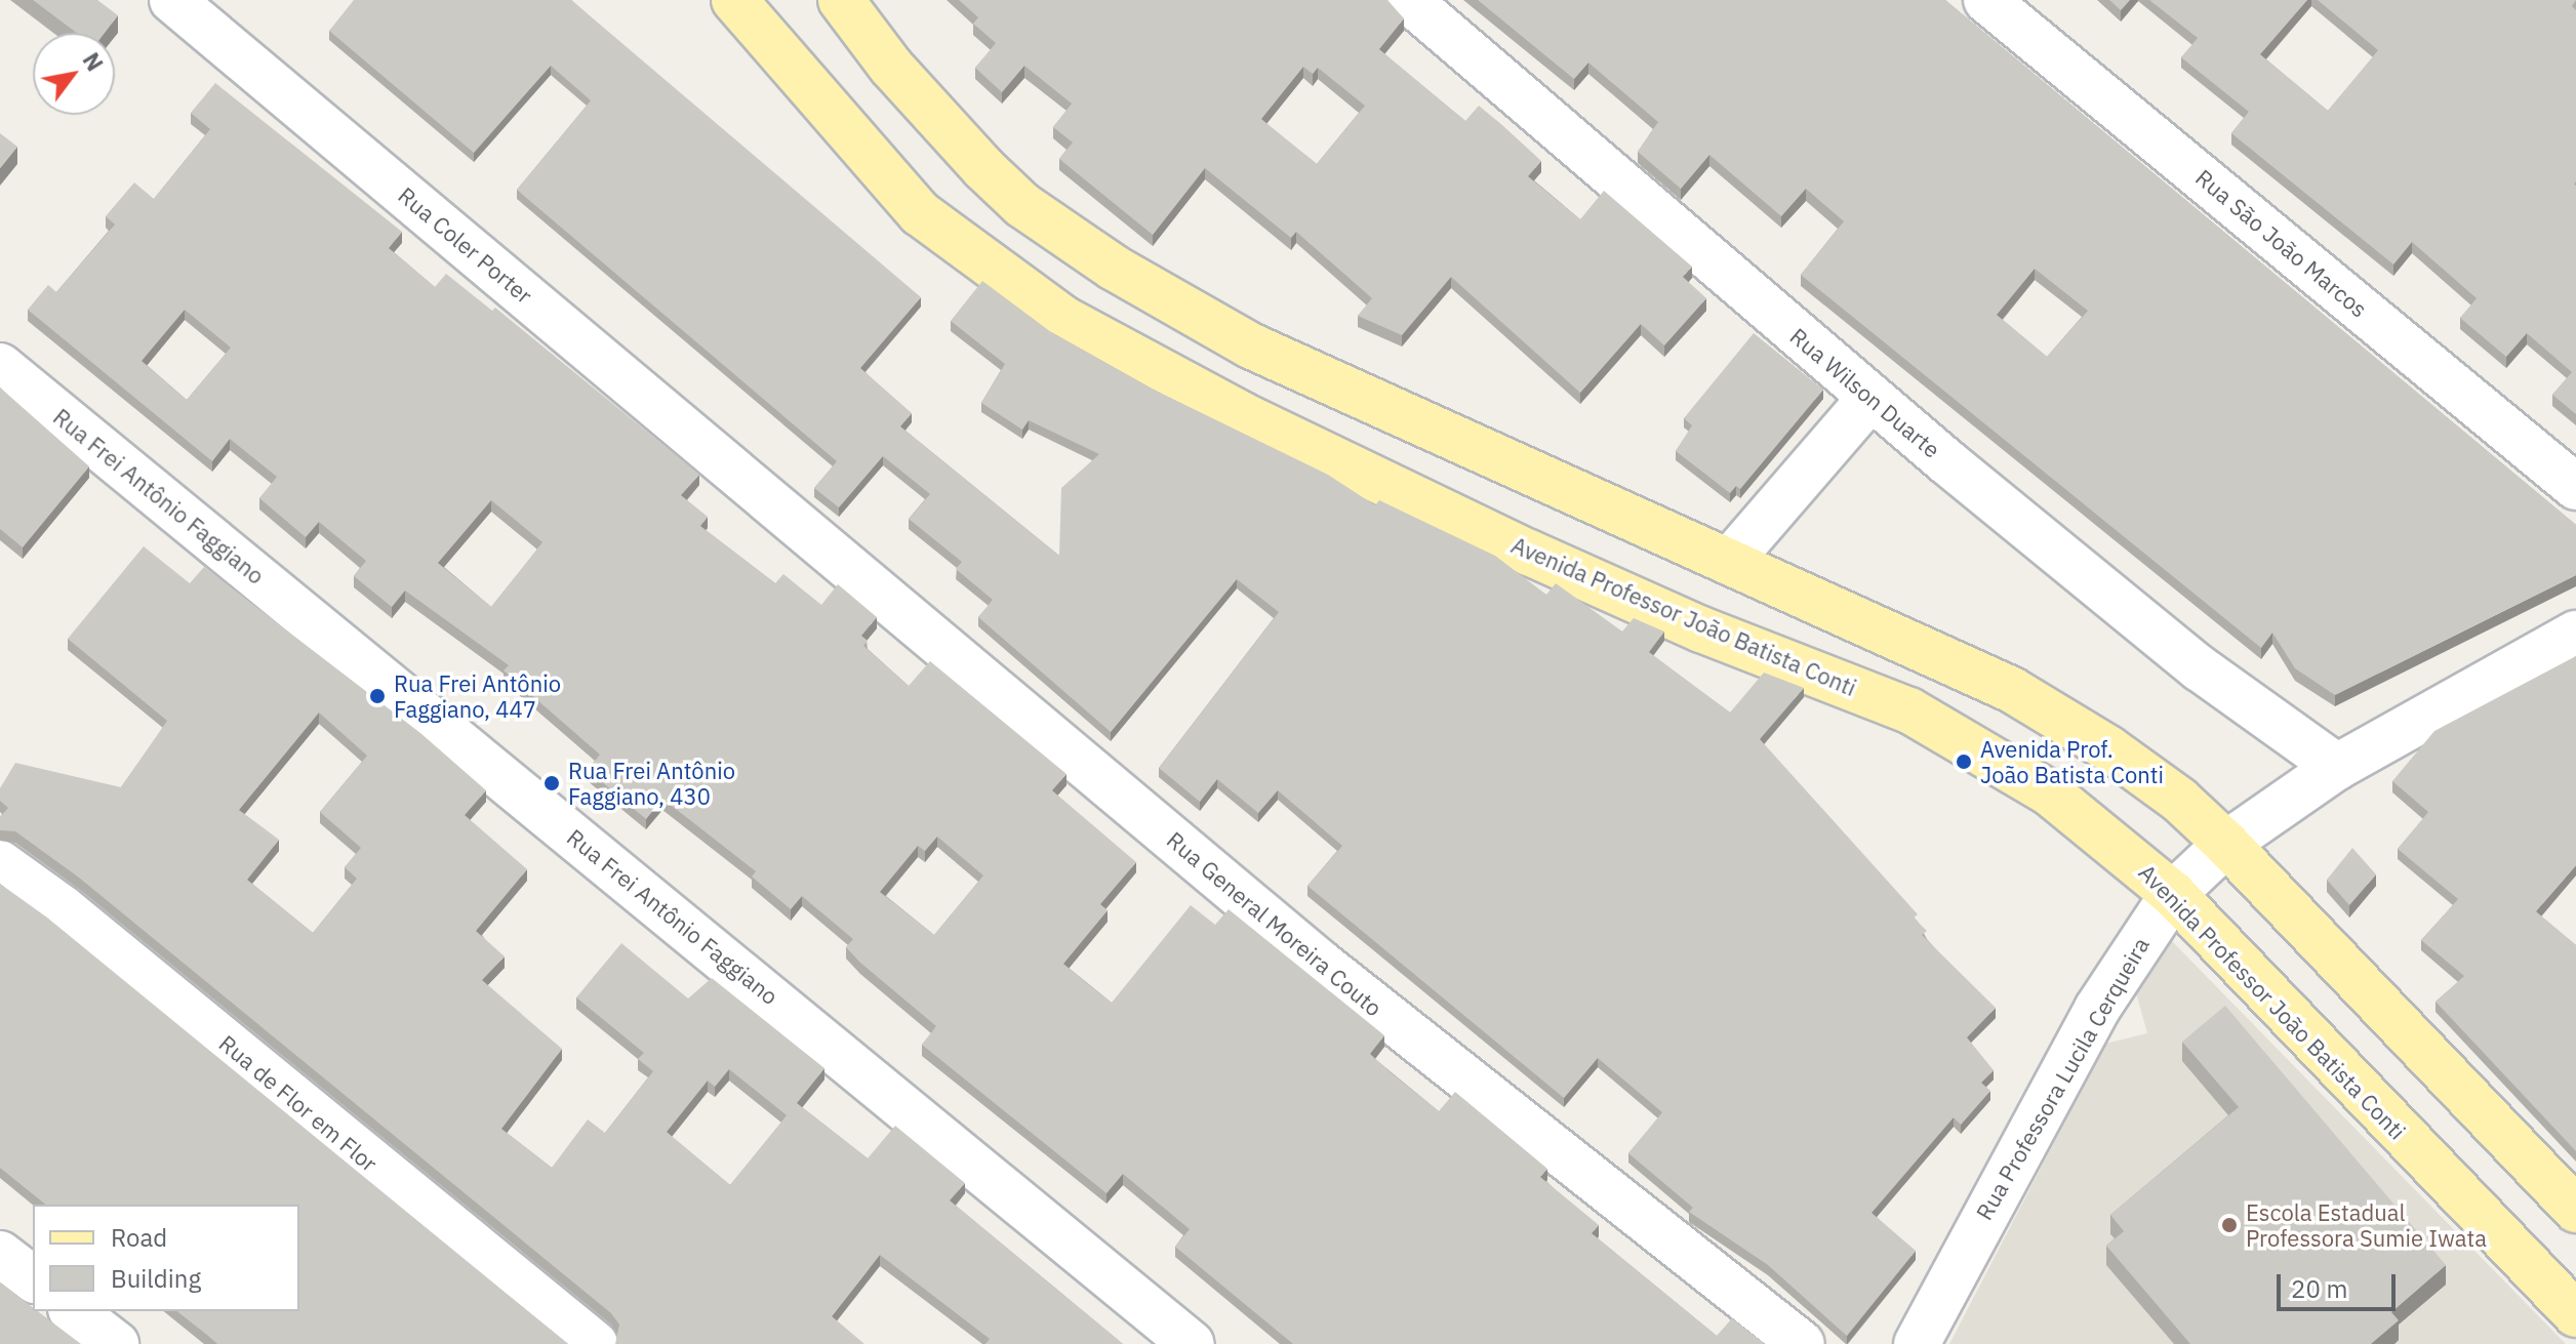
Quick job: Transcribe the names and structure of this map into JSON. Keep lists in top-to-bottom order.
{
  "streets": {
    "main road": ["Avenida Professor João Batista Conti"],
    "street": [
      "Rua São João Marcos",
      "Rua Coler Porter",
      "Rua Wilson Duarte",
      "Rua Frei Antônio Faggiano",
      "Rua General Moreira Couto",
      "Rua Professora Lucila Cerqueira",
      "Rua de Flor em Flor"
    ]
  },
  "crossings": [
    ["Rua Coler Porter", "Rua General Moreira Couto"],
    ["Rua Wilson Duarte", "Rua Professora Lucila Cerqueira"],
    ["Avenida Professor João Batista Conti", "Rua Professora Lucila Cerqueira"]
  ],
  "places": [
    "Rua Frei Antônio Faggiano, 447",
    "Avenida Prof. João Batista Conti",
    "Rua Frei Antônio Faggiano, 430",
    "Escola Estadual Professora Sumie Iwata"
  ],
  "legend": ["Road", "Building"],
  "scale_bar": "20 m",
  "north": "top right"
}
